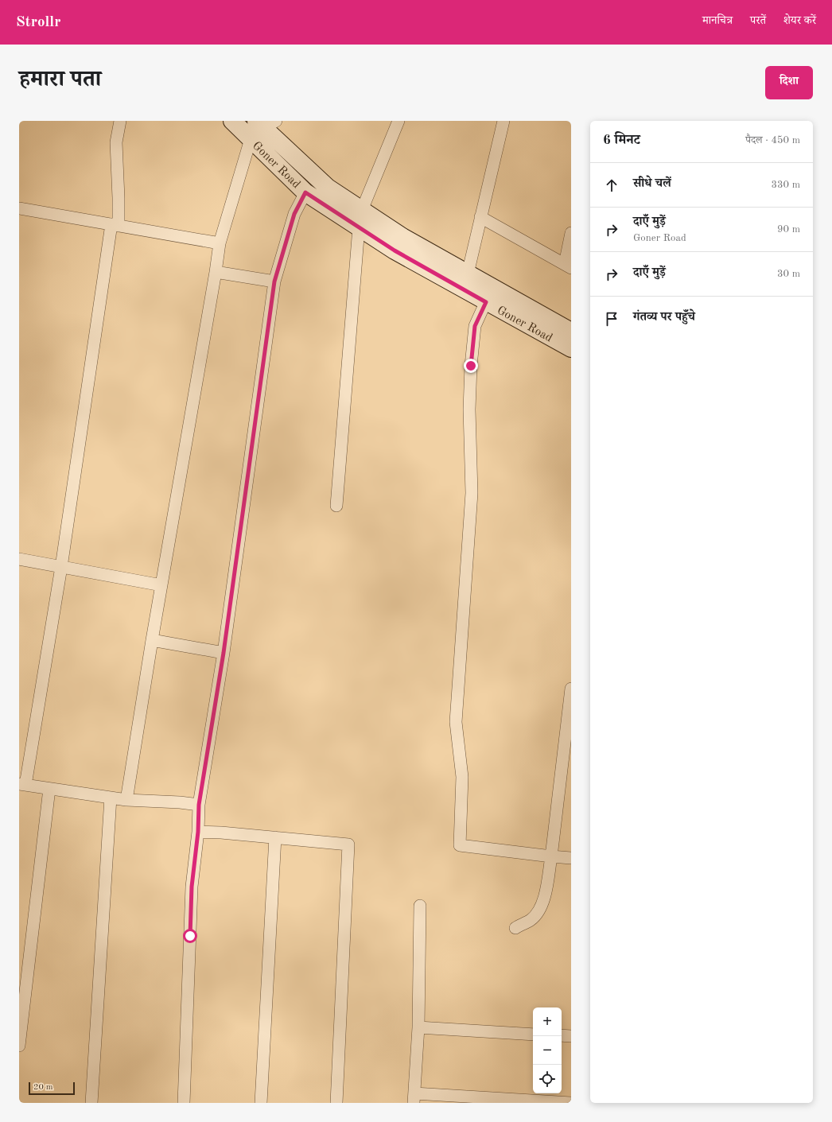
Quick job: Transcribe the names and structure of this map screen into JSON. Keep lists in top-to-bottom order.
{
  "streets": {
    "street": ["Goner Road"]
  },
  "scale_bar": "20 m",
  "page": {
    "header": "Strollr",
    "nav": ["मानचित्र", "परतें", "शेयर करें"],
    "title": "हमारा पता",
    "buttons": "दिशा",
    "heading": ["6 मिनट", "पैदल · 450 m"],
    "list": [
      ["सीधे चलें", "330 m"],
      ["दाएँ मुड़ें", "Goner Road", "90 m"],
      ["दाएँ मुड़ें", "30 m"],
      "गंतव्य पर पहुँचे"
    ],
    "map_buttons": ["+", "−"],
    "scale": "20 m"
  }
}
